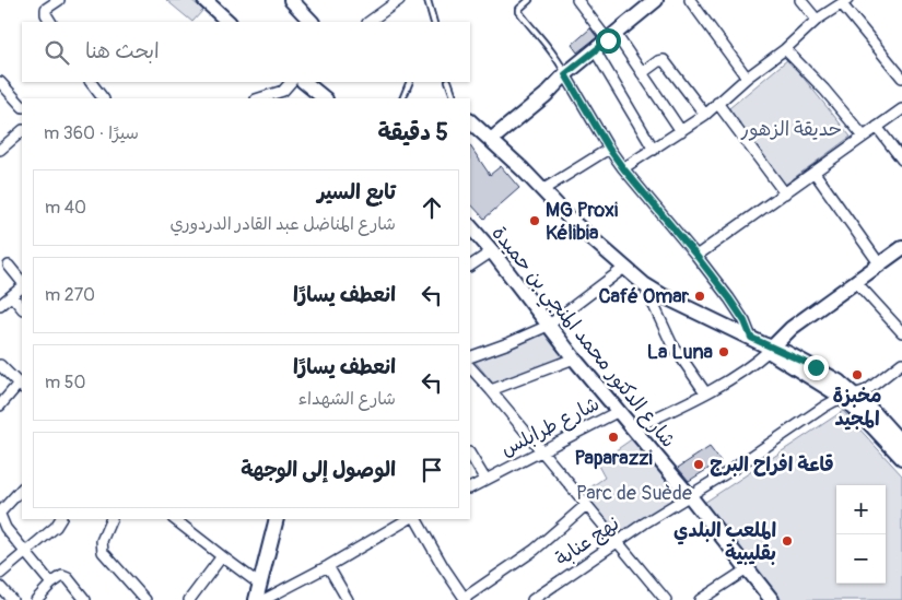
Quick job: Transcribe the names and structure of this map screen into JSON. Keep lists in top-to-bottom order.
{
  "streets": {
    "street": ["شارع الدكتور محمد المنجي بن حميدة", "شارع طرابلس", "نهج عنابة"]
  },
  "crossings": [
    ["شارع الدكتور محمد المنجي بن حميدة", "شارع طرابلس"],
    ["شارع الدكتور محمد المنجي بن حميدة", "نهج عنابة"]
  ],
  "parks": ["حديقة الزهور", "Parc de Suède"],
  "places": [
    "MG Proxi Kélibia",
    "Café Omar",
    "La Luna",
    "مخبزة المجيد",
    "Paparazzi",
    "قاعة افراح البرج",
    "الملعب البلدي بقليبية"
  ],
  "page": {
    "search": "ابحث هنا",
    "heading": ["5 دقيقة", "سيرًا · 360 m"],
    "list": [
      ["تابع السير", "شارع المناضل عبد القادر الدردوري", "40 m"],
      ["انعطف يسارًا", "270 m"],
      ["انعطف يسارًا", "شارع الشهداء", "50 m"],
      "الوصول إلى الوجهة"
    ],
    "map_buttons": ["+", "−"]
  }
}
